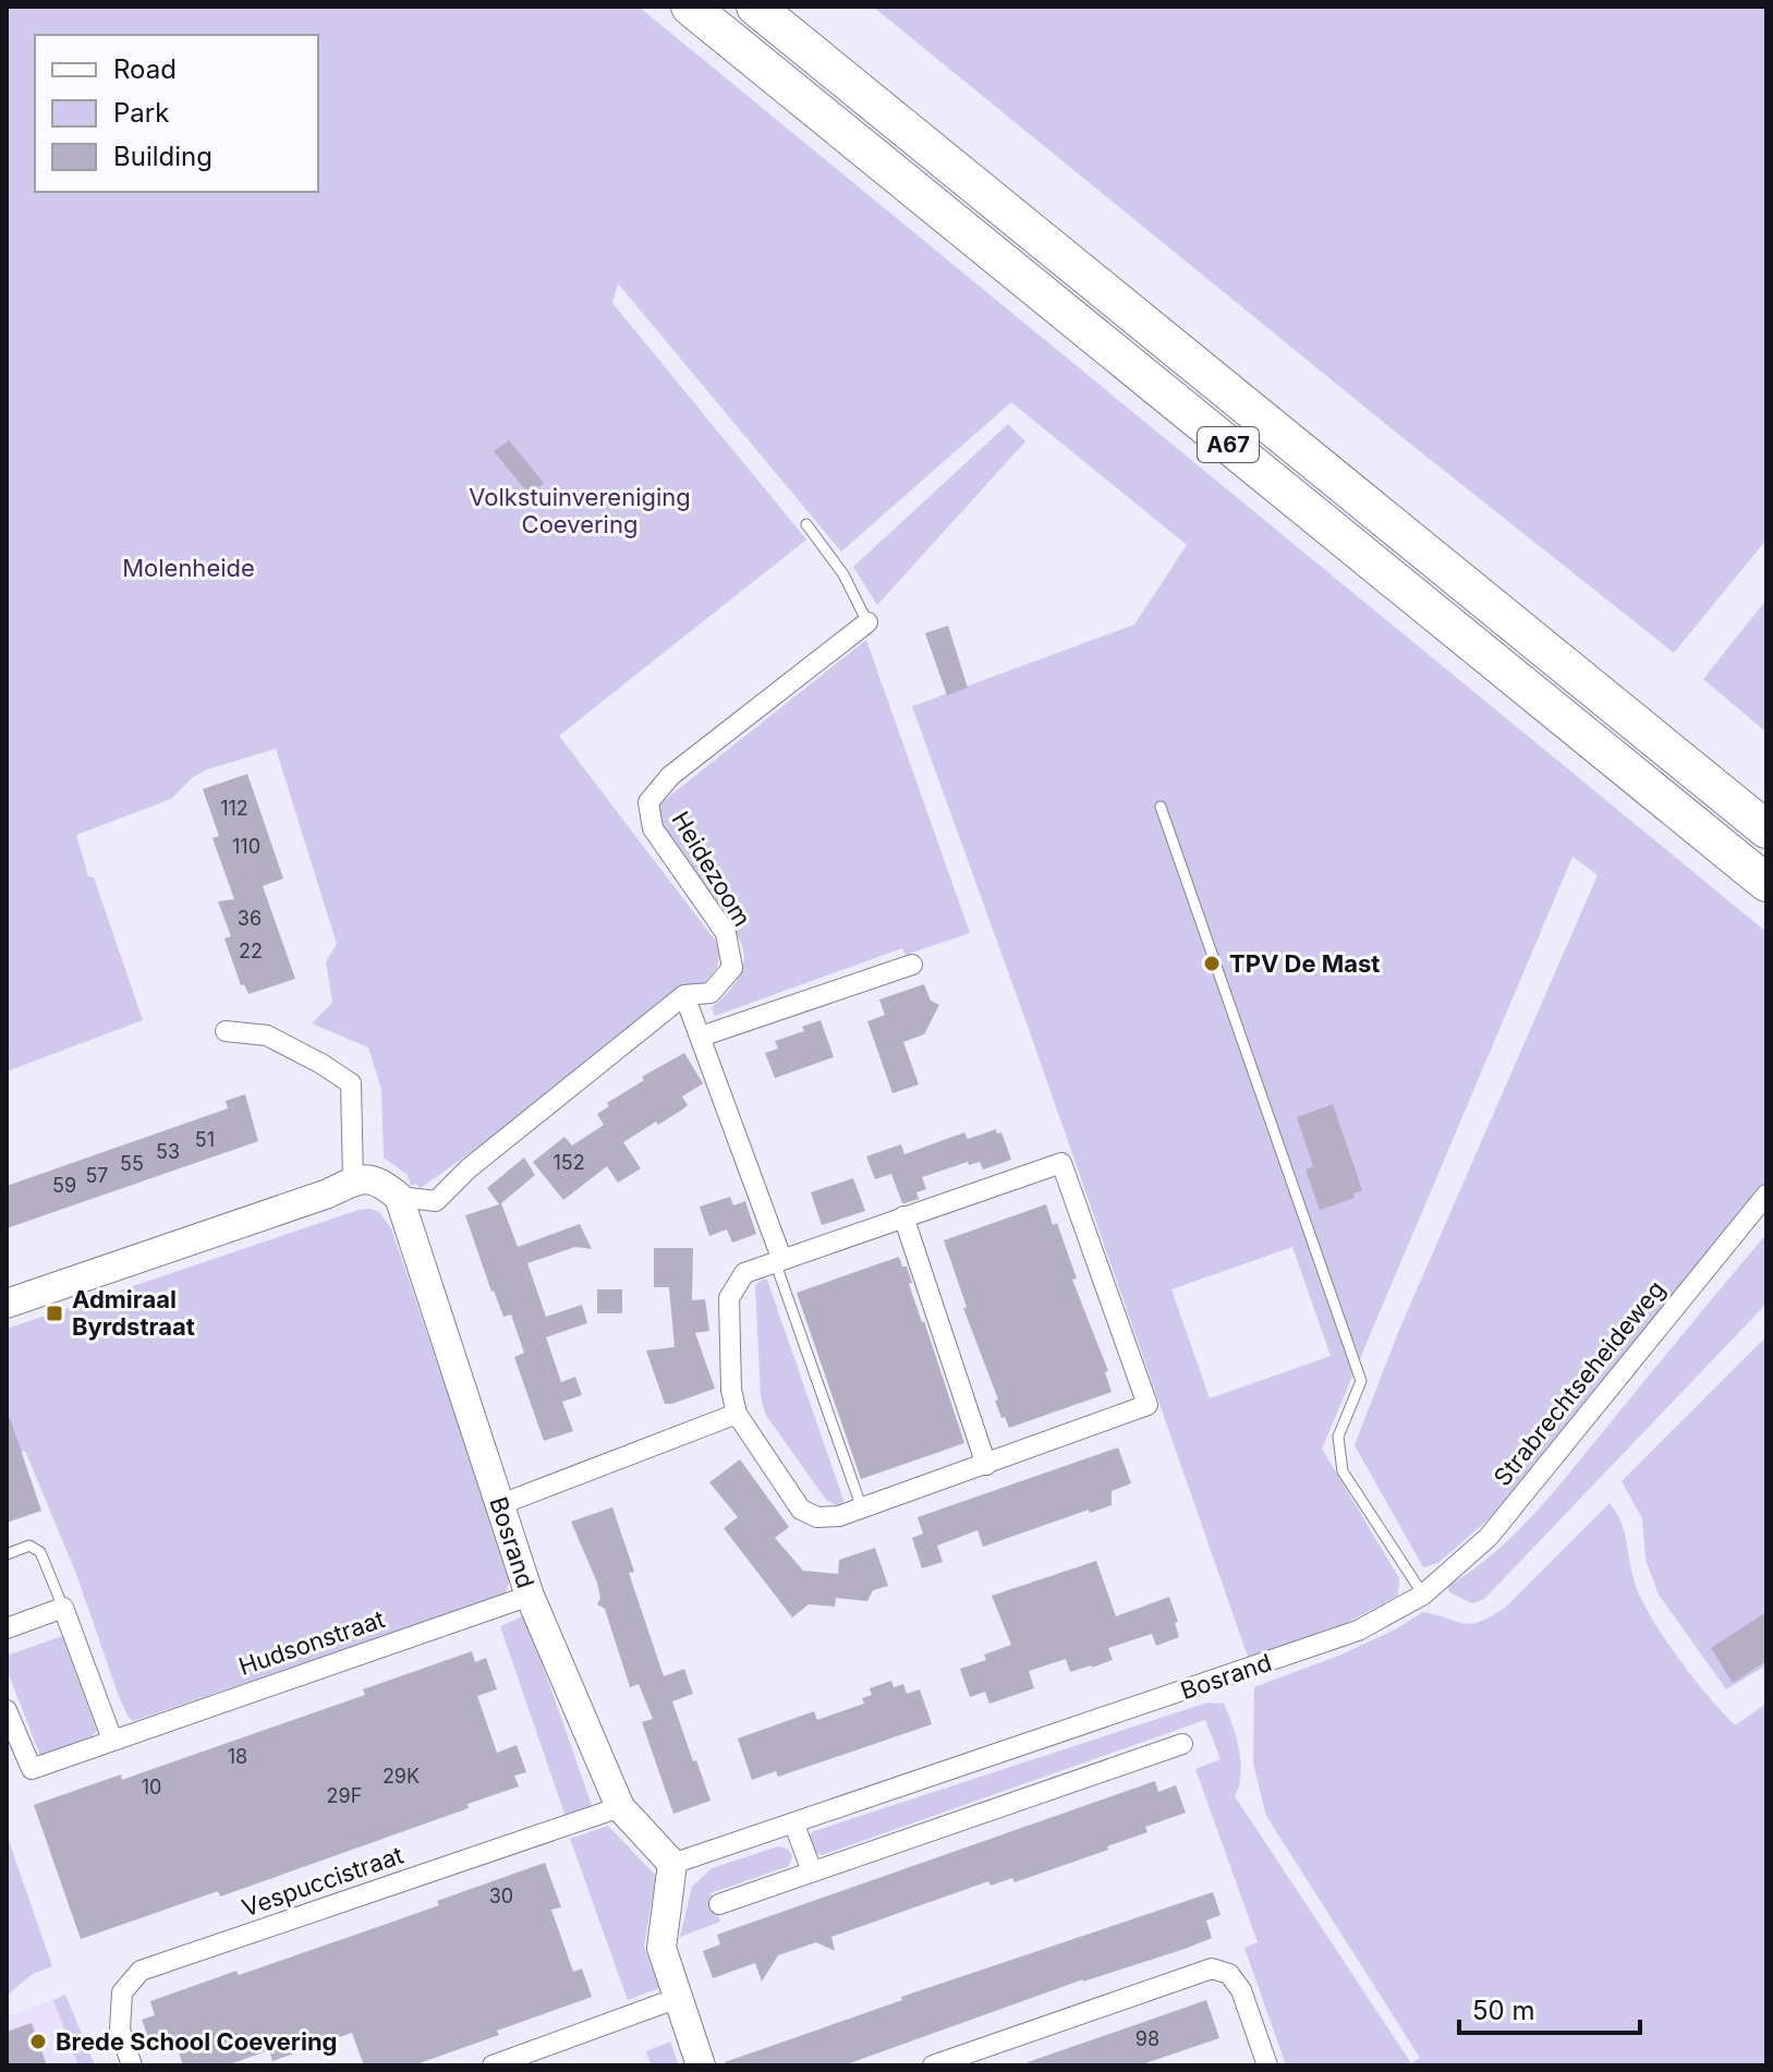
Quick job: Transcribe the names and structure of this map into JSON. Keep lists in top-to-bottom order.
{
  "streets": {
    "highway": ["A67"],
    "street": [
      "Heidezoom",
      "Strabrechtseheideweg",
      "Bosrand",
      "Hudsonstraat",
      "Vespuccistraat"
    ]
  },
  "crossings": [
    ["Strabrechtseheideweg", "Bosrand"],
    ["Bosrand", "Hudsonstraat"],
    ["Bosrand", "Vespuccistraat"]
  ],
  "parks": ["Volkstuinvereniging Coevering", "Molenheide"],
  "places": {
    "other": ["TPV De Mast", "Brede School Coevering"],
    "transit": ["Admiraal Byrdstraat"]
  },
  "house_numbers": [
    "112",
    "110",
    "36",
    "22",
    "51",
    "53",
    "152",
    "55",
    "57",
    "59",
    "18",
    "29K",
    "10",
    "29F",
    "30",
    "98"
  ],
  "legend": ["Road", "Park", "Building"],
  "scale_bar": "50 m"
}
